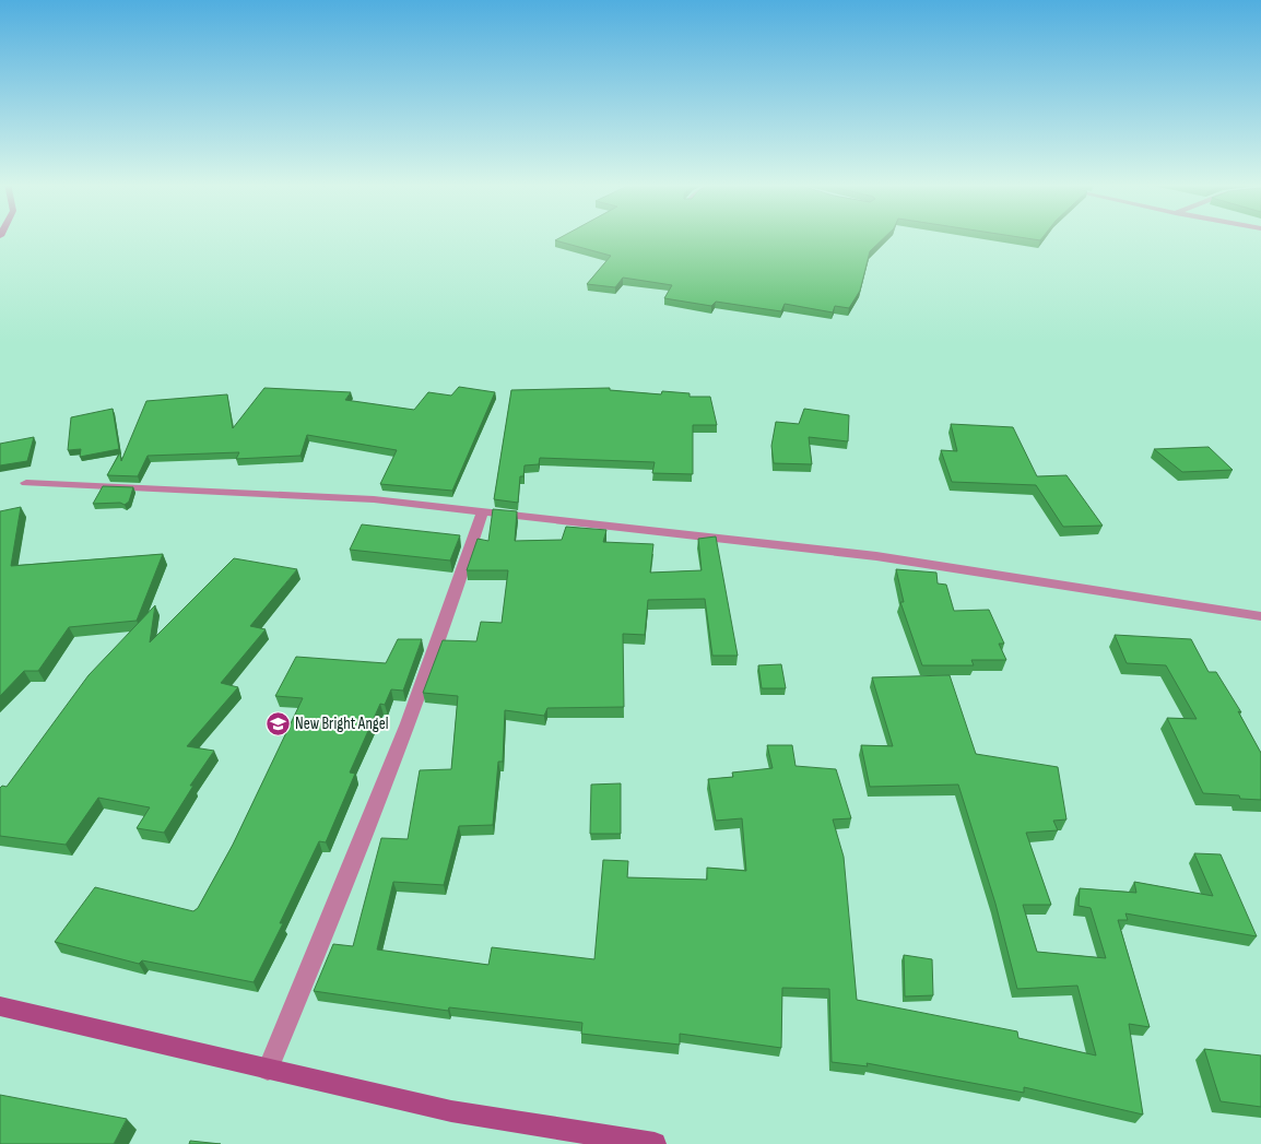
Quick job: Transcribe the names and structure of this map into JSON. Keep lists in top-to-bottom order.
{
  "places": {
    "school or university": ["New Bright Angel"]
  }
}
